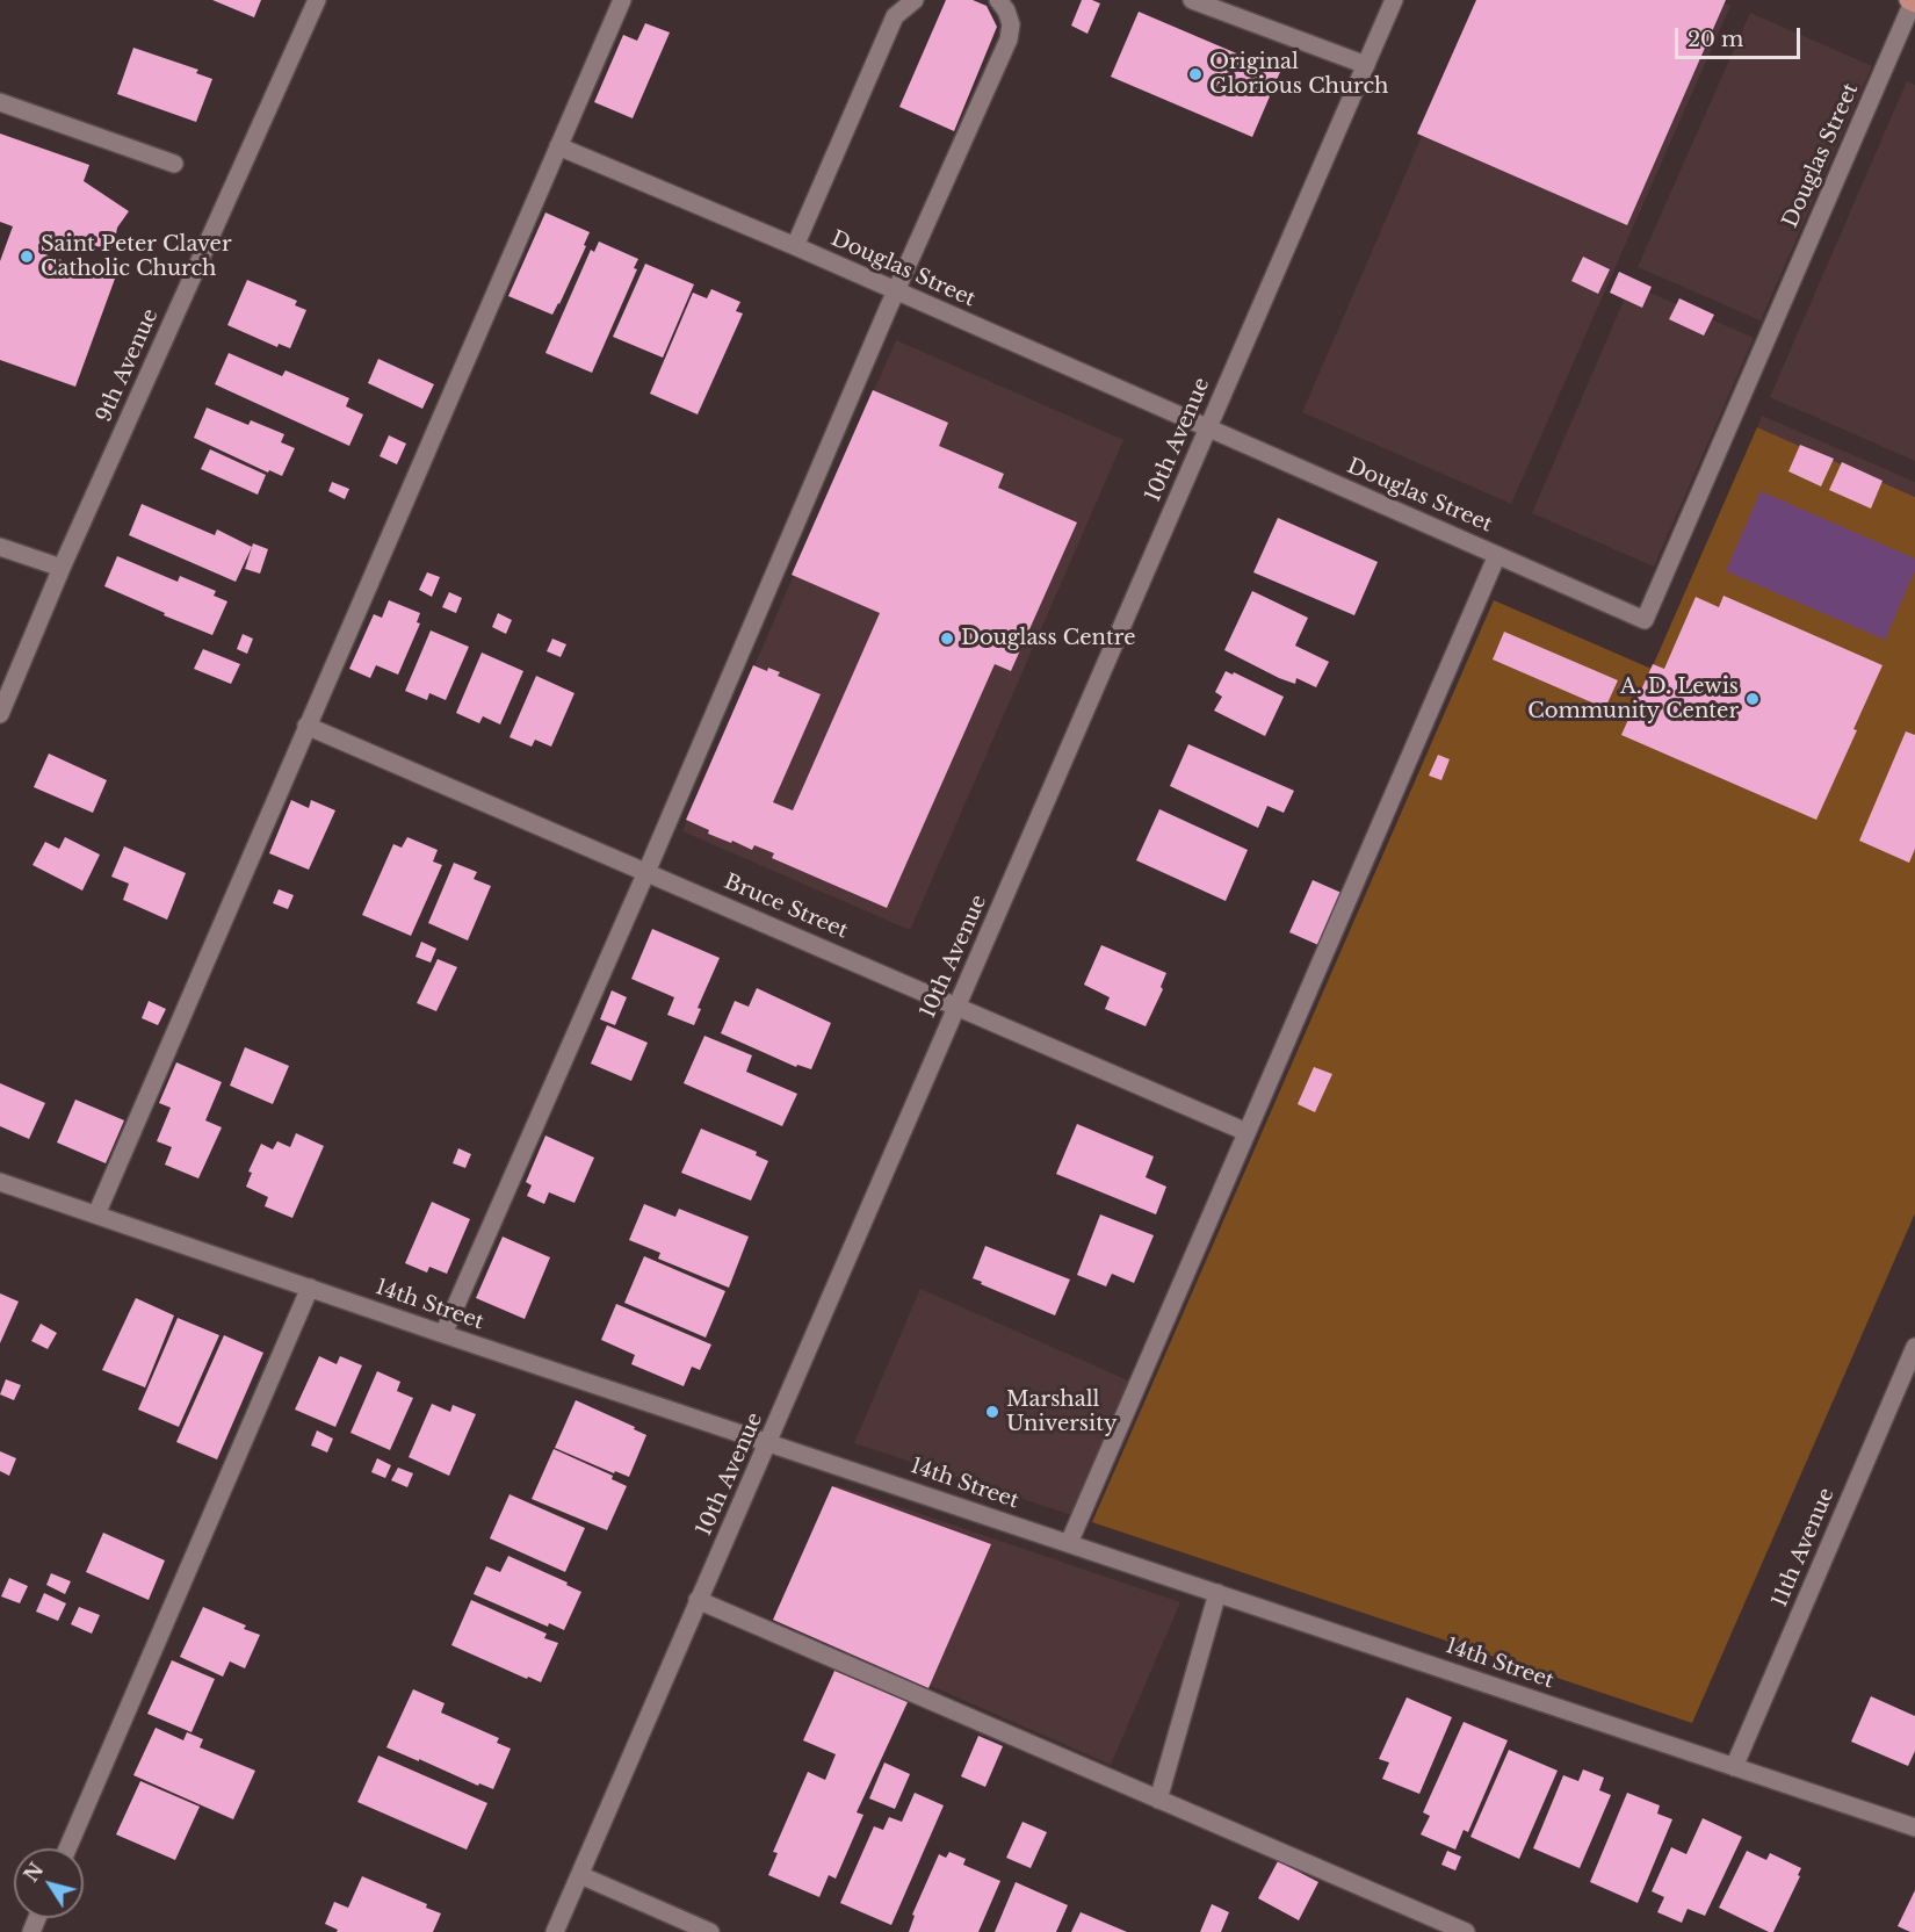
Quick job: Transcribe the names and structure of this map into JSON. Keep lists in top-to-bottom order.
{
  "streets": {
    "street": [
      "Douglas Street",
      "9th Avenue",
      "10th Avenue",
      "Bruce Street",
      "14th Street",
      "11th Avenue"
    ]
  },
  "crossings": [
    ["Douglas Street", "10th Avenue"],
    ["10th Avenue", "Bruce Street"],
    ["10th Avenue", "14th Street"],
    ["14th Street", "11th Avenue"]
  ],
  "places": [
    "Original Glorious Church",
    "Saint Peter Claver Catholic Church",
    "Douglass Centre",
    "A. D. Lewis Community Center",
    "Marshall University"
  ],
  "scale_bar": "20 m",
  "north": "top left"
}
